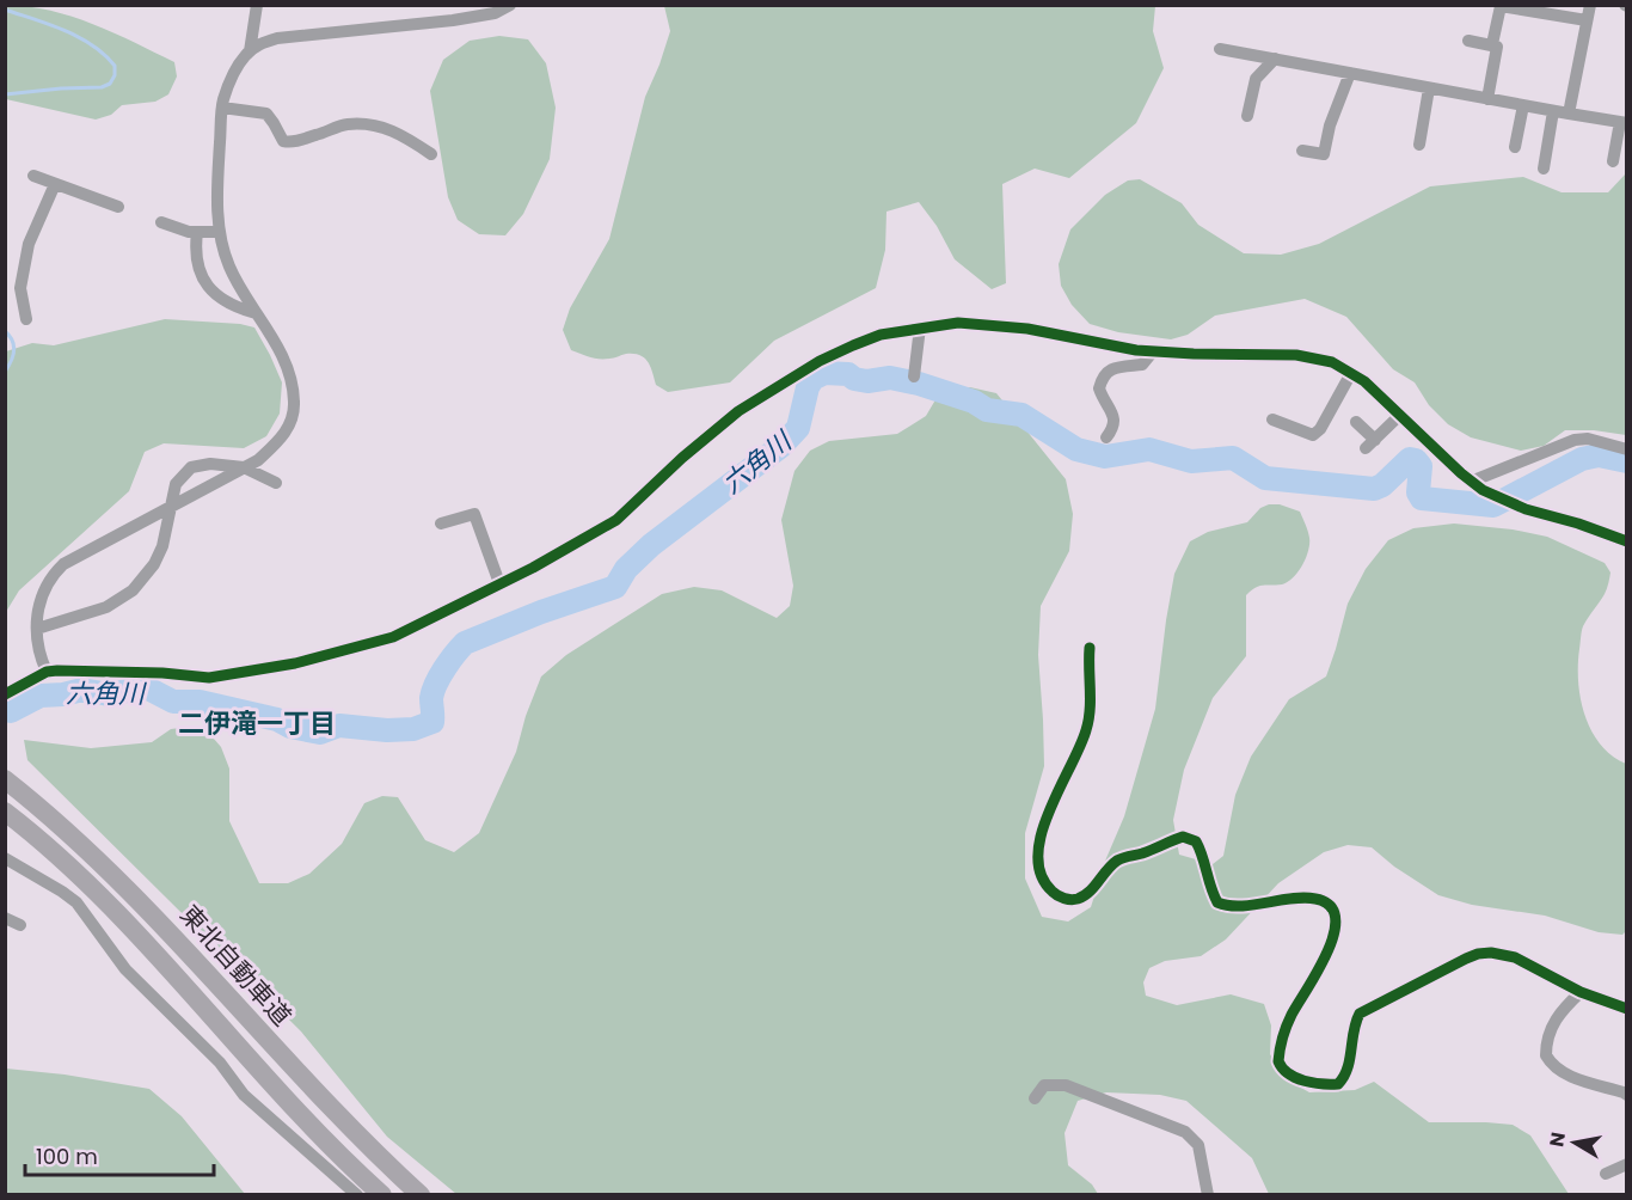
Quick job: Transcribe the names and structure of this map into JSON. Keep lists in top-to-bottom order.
{
  "streets": {
    "highway": ["東北自動車道"]
  },
  "districts": ["二伊滝一丁目"],
  "water": ["六角川"],
  "scale_bar": "100 m",
  "north": "left"
}
